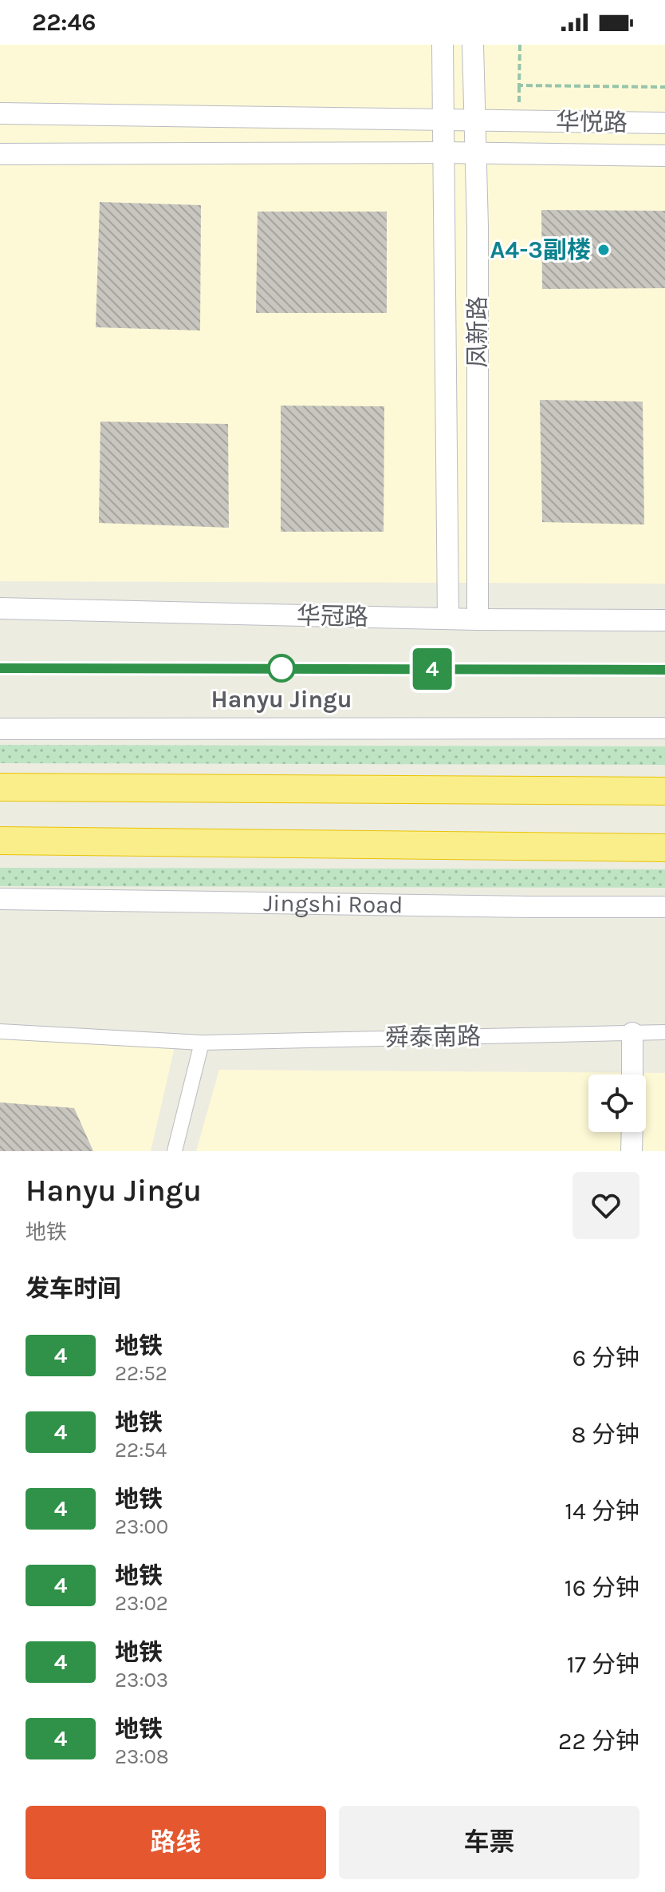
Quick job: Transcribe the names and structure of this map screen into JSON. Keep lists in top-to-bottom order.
{
  "streets": {
    "street": [
      "华悦路",
      "凤新路",
      "华冠路",
      "Jingshi Road",
      "舜泰南路"
    ]
  },
  "crossings": [
    ["华悦路", "凤新路"],
    ["凤新路", "华冠路"]
  ],
  "places": ["A4-3副楼", "Hanyu Jingu"],
  "lines": ["metro line 4"],
  "page": {
    "status": "22:46",
    "on_map": "4",
    "heading": [
      ["Hanyu Jingu", "地铁"],
      "发车时间"
    ],
    "list": [
      {
        "mark": "4",
        "name": "地铁",
        "note": "22:52",
        "value": "6 分钟"
      },
      {
        "mark": "4",
        "name": "地铁",
        "note": "22:54",
        "value": "8 分钟"
      },
      {
        "mark": "4",
        "name": "地铁",
        "note": "23:00",
        "value": "14 分钟"
      },
      {
        "mark": "4",
        "name": "地铁",
        "note": "23:02",
        "value": "16 分钟"
      },
      {
        "mark": "4",
        "name": "地铁",
        "note": "23:03",
        "value": "17 分钟"
      },
      {
        "mark": "4",
        "name": "地铁",
        "note": "23:08",
        "value": "22 分钟"
      }
    ],
    "buttons": ["路线", "车票"]
  }
}
